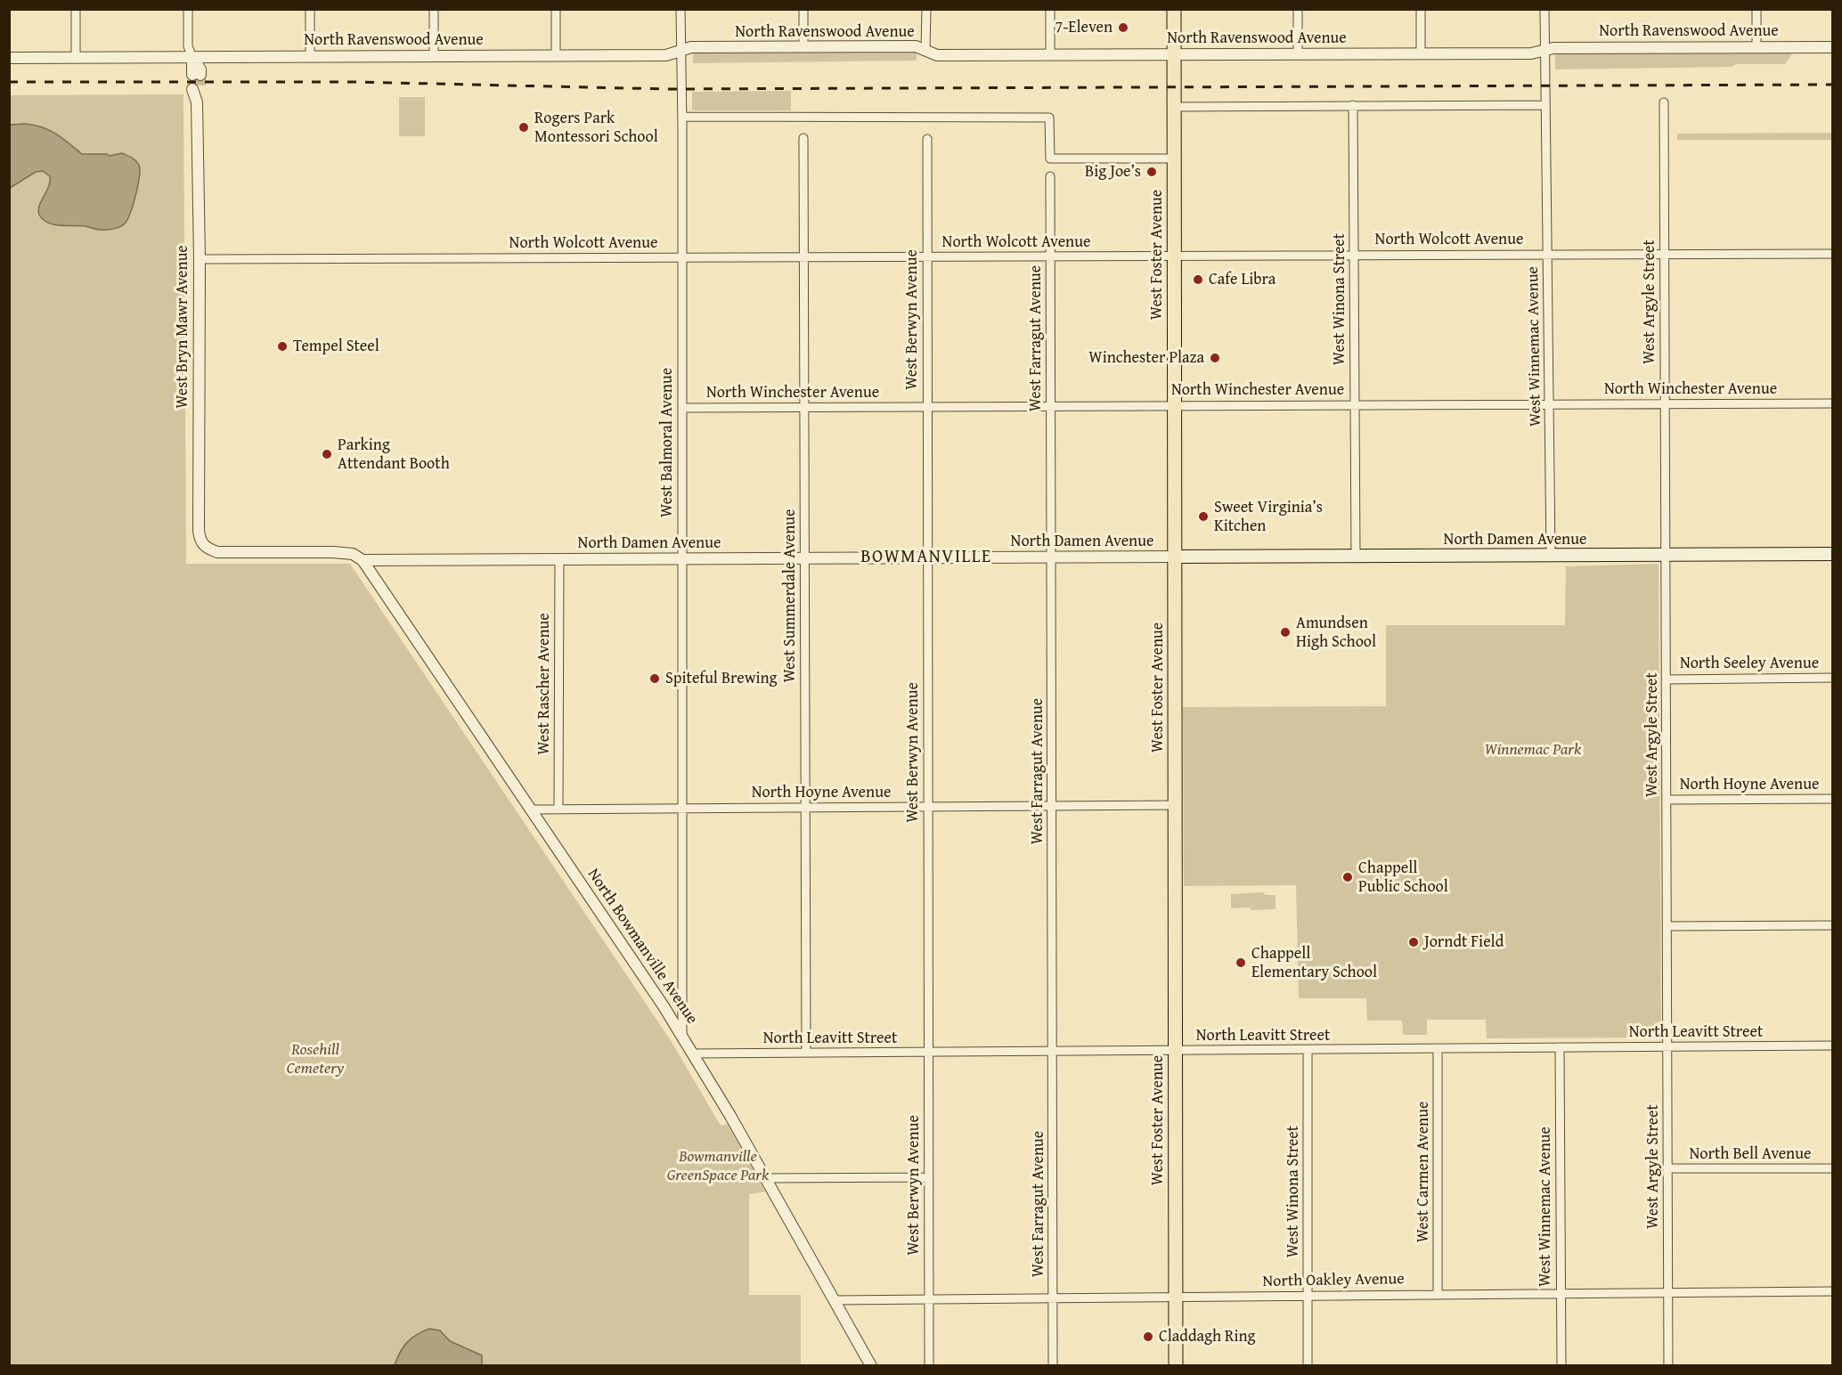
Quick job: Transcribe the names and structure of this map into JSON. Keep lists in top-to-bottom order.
{
  "streets": {
    "main road": ["West Foster Avenue", "North Damen Avenue"],
    "street": [
      "North Ravenswood Avenue",
      "North Wolcott Avenue",
      "West Winona Street",
      "West Argyle Street",
      "West Berwyn Avenue",
      "West Bryn Mawr Avenue",
      "West Farragut Avenue",
      "West Winnemac Avenue",
      "North Winchester Avenue",
      "West Balmoral Avenue",
      "West Summerdale Avenue",
      "North Seeley Avenue",
      "West Rascher Avenue",
      "North Hoyne Avenue",
      "North Bowmanville Avenue",
      "North Leavitt Street",
      "North Bell Avenue",
      "West Carmen Avenue",
      "North Oakley Avenue"
    ]
  },
  "crossings": [
    ["North Ravenswood Avenue", "West Foster Avenue"],
    ["North Ravenswood Avenue", "West Winnemac Avenue"],
    ["North Ravenswood Avenue", "West Balmoral Avenue"],
    ["North Wolcott Avenue", "West Foster Avenue"],
    ["North Wolcott Avenue", "West Winona Street"],
    ["North Wolcott Avenue", "West Argyle Street"],
    ["North Wolcott Avenue", "West Berwyn Avenue"],
    ["North Wolcott Avenue", "West Bryn Mawr Avenue"],
    ["North Wolcott Avenue", "West Farragut Avenue"],
    ["North Wolcott Avenue", "West Winnemac Avenue"],
    ["North Wolcott Avenue", "West Balmoral Avenue"],
    ["North Wolcott Avenue", "West Summerdale Avenue"],
    ["West Foster Avenue", "North Winchester Avenue"],
    ["West Foster Avenue", "North Damen Avenue"],
    ["West Foster Avenue", "North Hoyne Avenue"],
    ["West Foster Avenue", "North Leavitt Street"],
    ["West Foster Avenue", "North Oakley Avenue"],
    ["West Winona Street", "North Winchester Avenue"],
    ["West Winona Street", "North Damen Avenue"],
    ["West Winona Street", "North Leavitt Street"],
    ["West Winona Street", "North Oakley Avenue"],
    ["West Argyle Street", "North Winchester Avenue"],
    ["West Argyle Street", "North Damen Avenue"],
    ["West Argyle Street", "North Seeley Avenue"],
    ["West Argyle Street", "North Hoyne Avenue"],
    ["West Argyle Street", "North Leavitt Street"],
    ["West Argyle Street", "North Bell Avenue"],
    ["West Argyle Street", "North Oakley Avenue"],
    ["West Berwyn Avenue", "North Winchester Avenue"],
    ["West Berwyn Avenue", "North Damen Avenue"],
    ["West Berwyn Avenue", "North Hoyne Avenue"],
    ["West Berwyn Avenue", "North Leavitt Street"],
    ["West Berwyn Avenue", "North Oakley Avenue"],
    ["West Bryn Mawr Avenue", "North Damen Avenue"],
    ["West Farragut Avenue", "North Winchester Avenue"],
    ["West Farragut Avenue", "North Damen Avenue"],
    ["West Farragut Avenue", "North Hoyne Avenue"],
    ["West Farragut Avenue", "North Leavitt Street"],
    ["West Farragut Avenue", "North Oakley Avenue"],
    ["West Winnemac Avenue", "North Winchester Avenue"],
    ["West Winnemac Avenue", "North Damen Avenue"],
    ["West Winnemac Avenue", "North Leavitt Street"],
    ["West Winnemac Avenue", "North Oakley Avenue"],
    ["North Winchester Avenue", "West Balmoral Avenue"],
    ["North Winchester Avenue", "West Summerdale Avenue"],
    ["West Balmoral Avenue", "North Damen Avenue"],
    ["West Balmoral Avenue", "North Hoyne Avenue"],
    ["West Balmoral Avenue", "North Bowmanville Avenue"],
    ["North Damen Avenue", "West Summerdale Avenue"],
    ["North Damen Avenue", "West Rascher Avenue"],
    ["North Damen Avenue", "North Bowmanville Avenue"],
    ["West Summerdale Avenue", "North Hoyne Avenue"],
    ["West Summerdale Avenue", "North Leavitt Street"],
    ["West Rascher Avenue", "North Hoyne Avenue"],
    ["North Hoyne Avenue", "North Bowmanville Avenue"],
    ["North Bowmanville Avenue", "North Leavitt Street"],
    ["North Bowmanville Avenue", "North Oakley Avenue"],
    ["North Leavitt Street", "West Carmen Avenue"],
    ["West Carmen Avenue", "North Oakley Avenue"]
  ],
  "districts": ["BOWMANVILLE"],
  "parks": ["Winnemac Park", "Rosehill Cemetery", "Bowmanville GreenSpace Park"],
  "places": [
    "7-Eleven",
    "Rogers Park Montessori School",
    "Big Joe’s",
    "Cafe Libra",
    "Tempel Steel",
    "Winchester Plaza",
    "Parking Attendant Booth",
    "Sweet Virginia’s Kitchen",
    "Amundsen High School",
    "Spiteful Brewing",
    "Chappell Public School",
    "Jorndt Field",
    "Chappell Elementary School",
    "Claddagh Ring"
  ]
}
